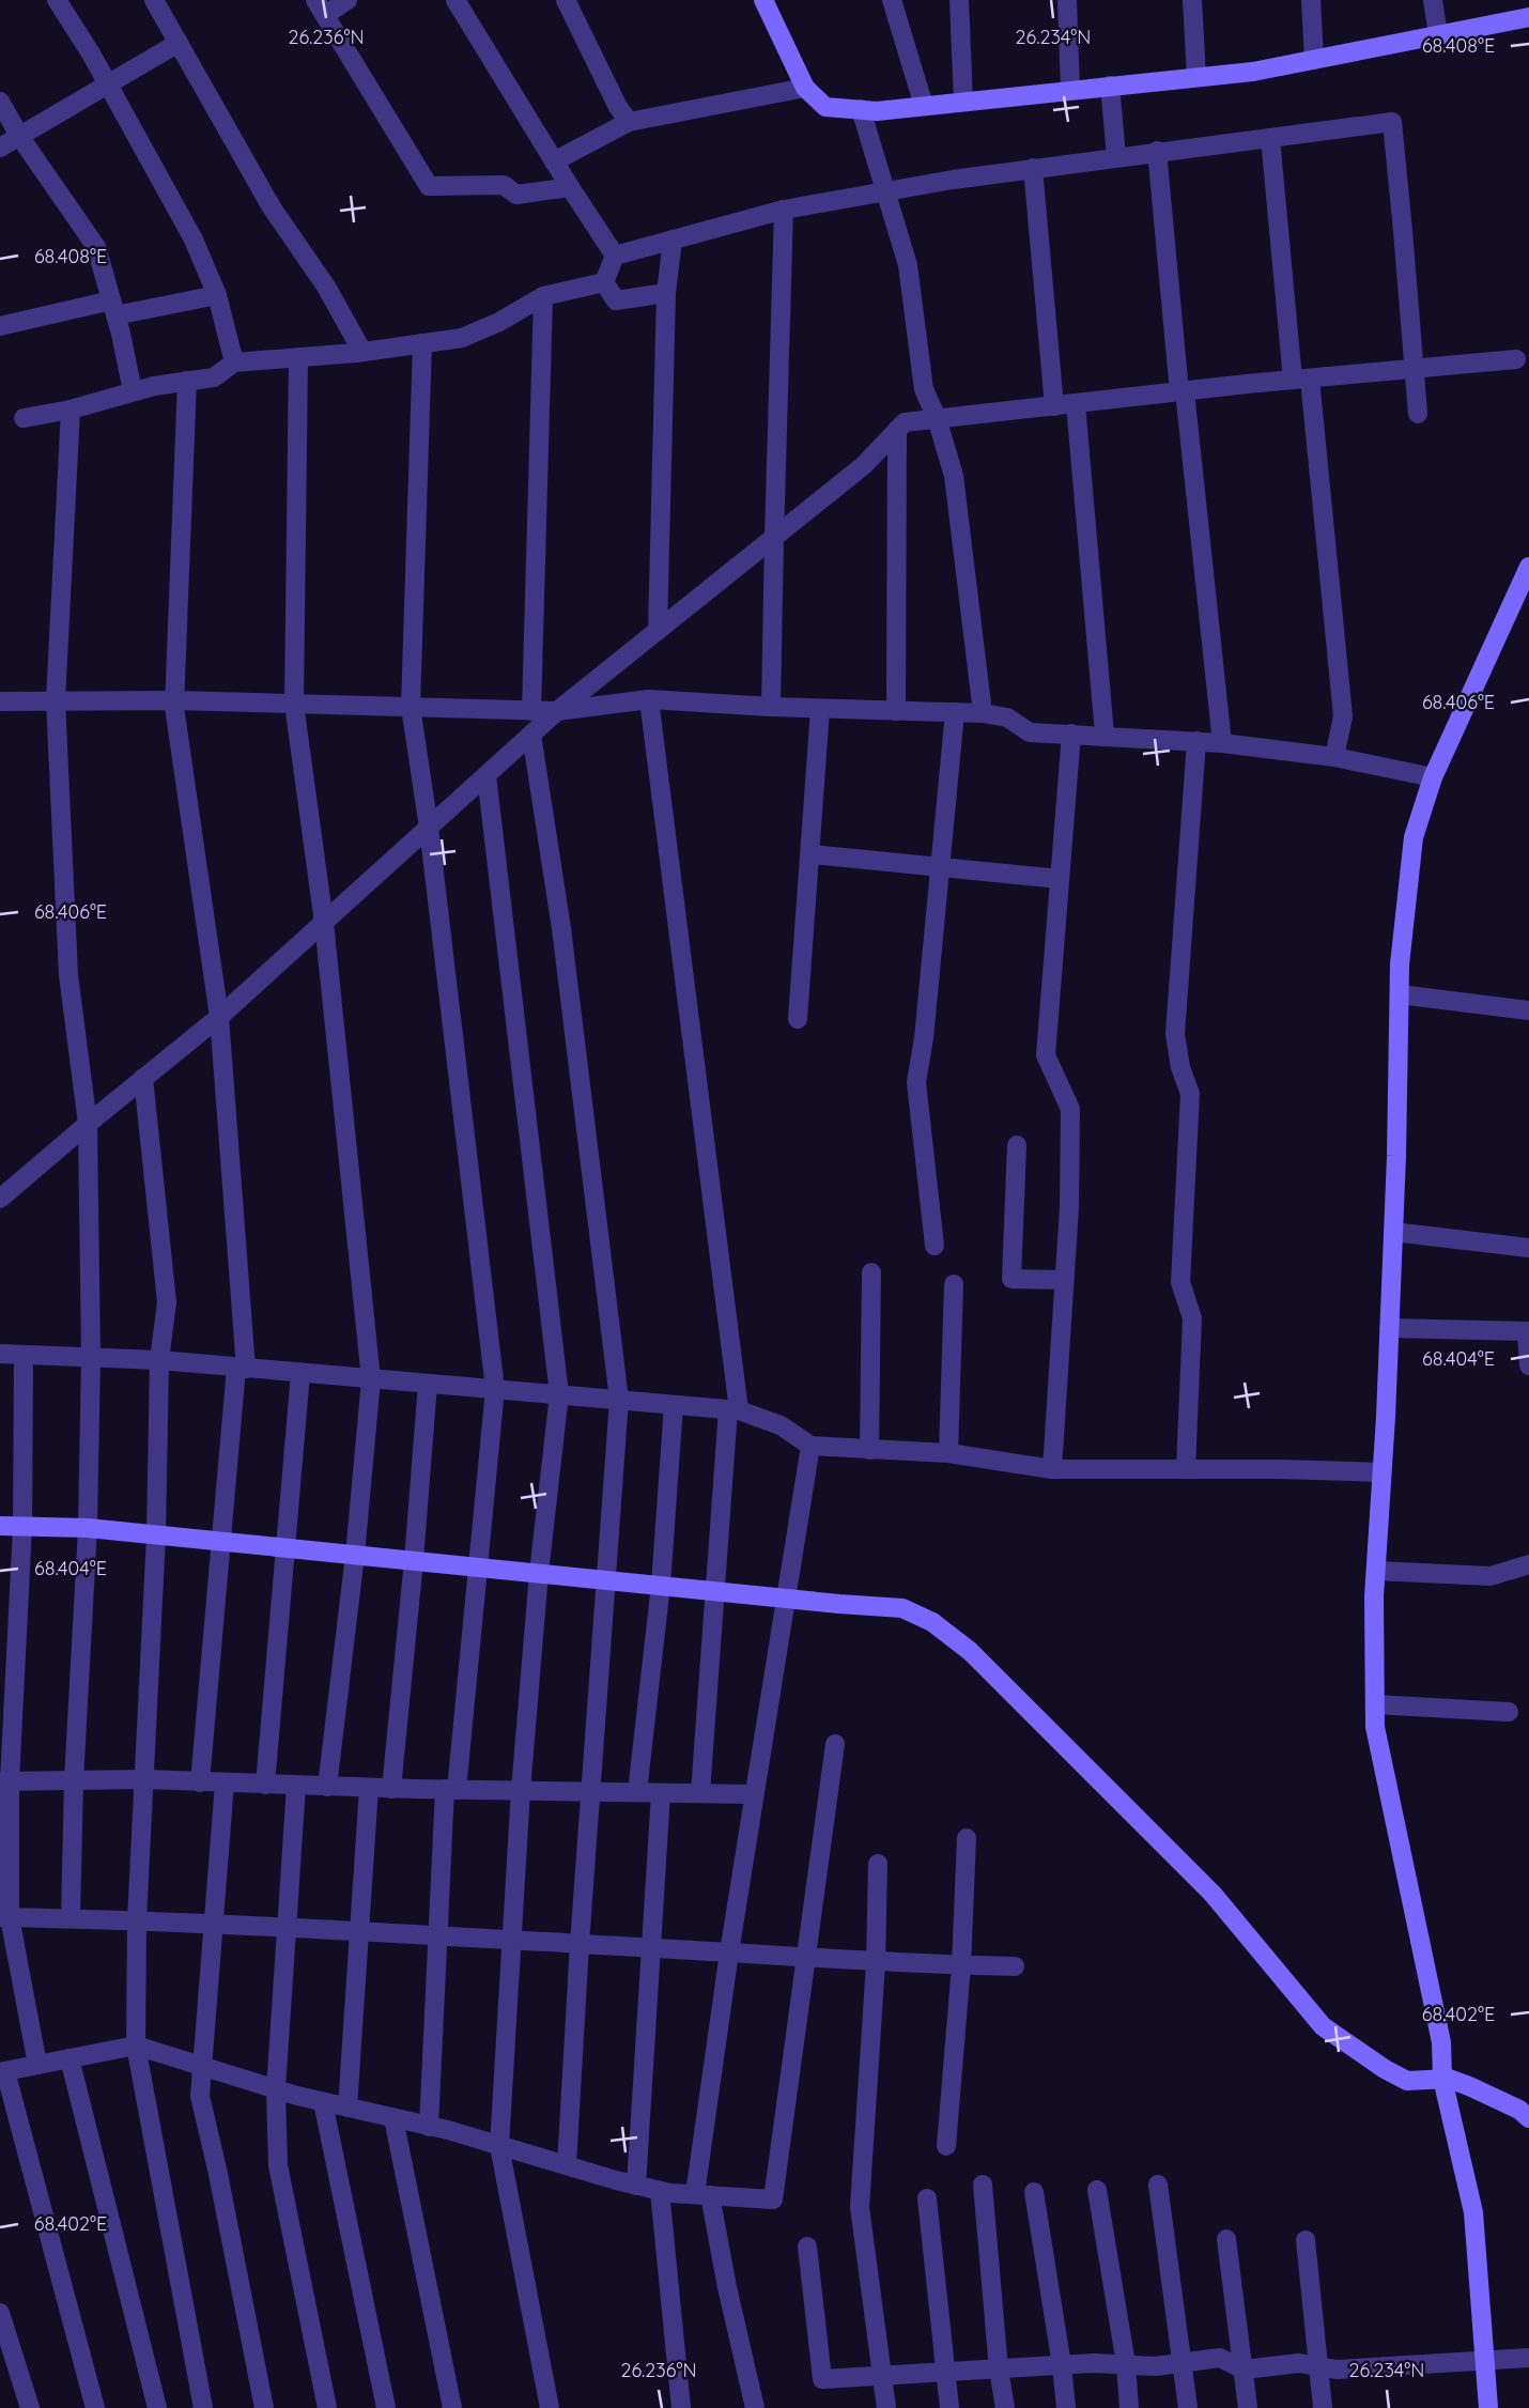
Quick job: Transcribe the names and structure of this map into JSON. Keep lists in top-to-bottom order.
{
  "coordinates": [
    "26.236°N",
    "26.234°N",
    "68.408°E",
    "68.406°E",
    "68.404°E",
    "68.402°E"
  ]
}
